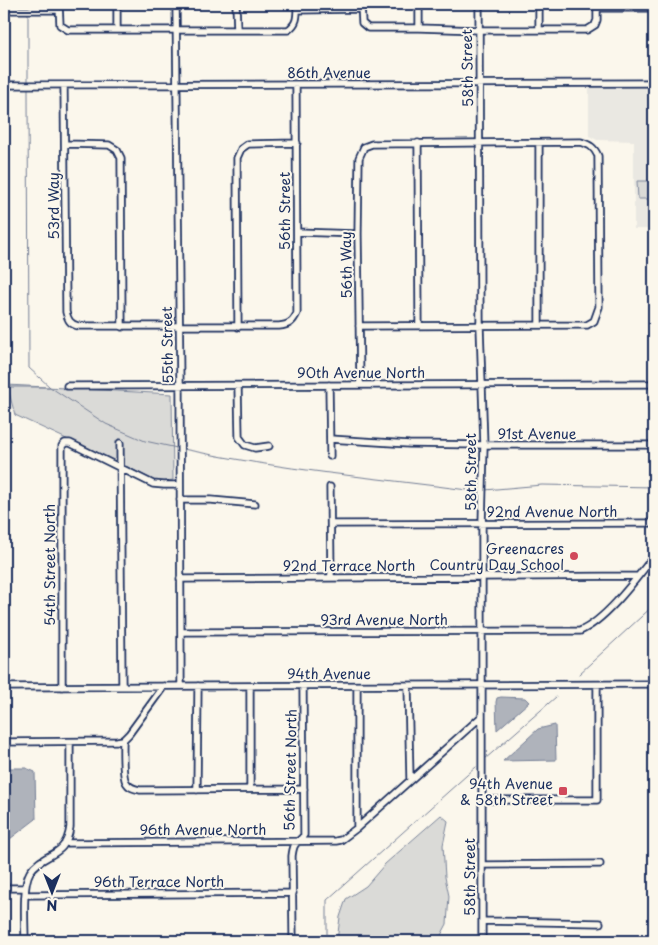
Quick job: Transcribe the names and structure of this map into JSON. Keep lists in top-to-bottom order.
{
  "streets": {
    "street": [
      "58th Street",
      "86th Avenue",
      "53rd Way",
      "56th Street",
      "56th Way",
      "55th Street",
      "90th Avenue North",
      "91st Avenue",
      "92nd Avenue North",
      "54th Street North",
      "92nd Terrace North",
      "93rd Avenue North",
      "94th Avenue",
      "56th Street North",
      "96th Avenue North",
      "96th Terrace North"
    ]
  },
  "crossings": [
    ["58th Street", "86th Avenue"],
    ["58th Street", "90th Avenue North"],
    ["58th Street", "91st Avenue"],
    ["58th Street", "92nd Avenue North"],
    ["58th Street", "92nd Terrace North"],
    ["58th Street", "93rd Avenue North"],
    ["58th Street", "94th Avenue"],
    ["86th Avenue", "53rd Way"],
    ["86th Avenue", "56th Street"],
    ["86th Avenue", "55th Street"],
    ["56th Way", "90th Avenue North"],
    ["55th Street", "90th Avenue North"],
    ["55th Street", "92nd Terrace North"],
    ["55th Street", "93rd Avenue North"],
    ["55th Street", "94th Avenue"],
    ["54th Street North", "94th Avenue"],
    ["92nd Terrace North", "93rd Avenue North"],
    ["94th Avenue", "56th Street North"],
    ["56th Street North", "96th Avenue North"],
    ["56th Street North", "96th Terrace North"]
  ],
  "places": {
    "other": ["Greenacres Country Day School"],
    "transit": ["94th Avenue & 58th Street"]
  },
  "north": "bottom"
}
